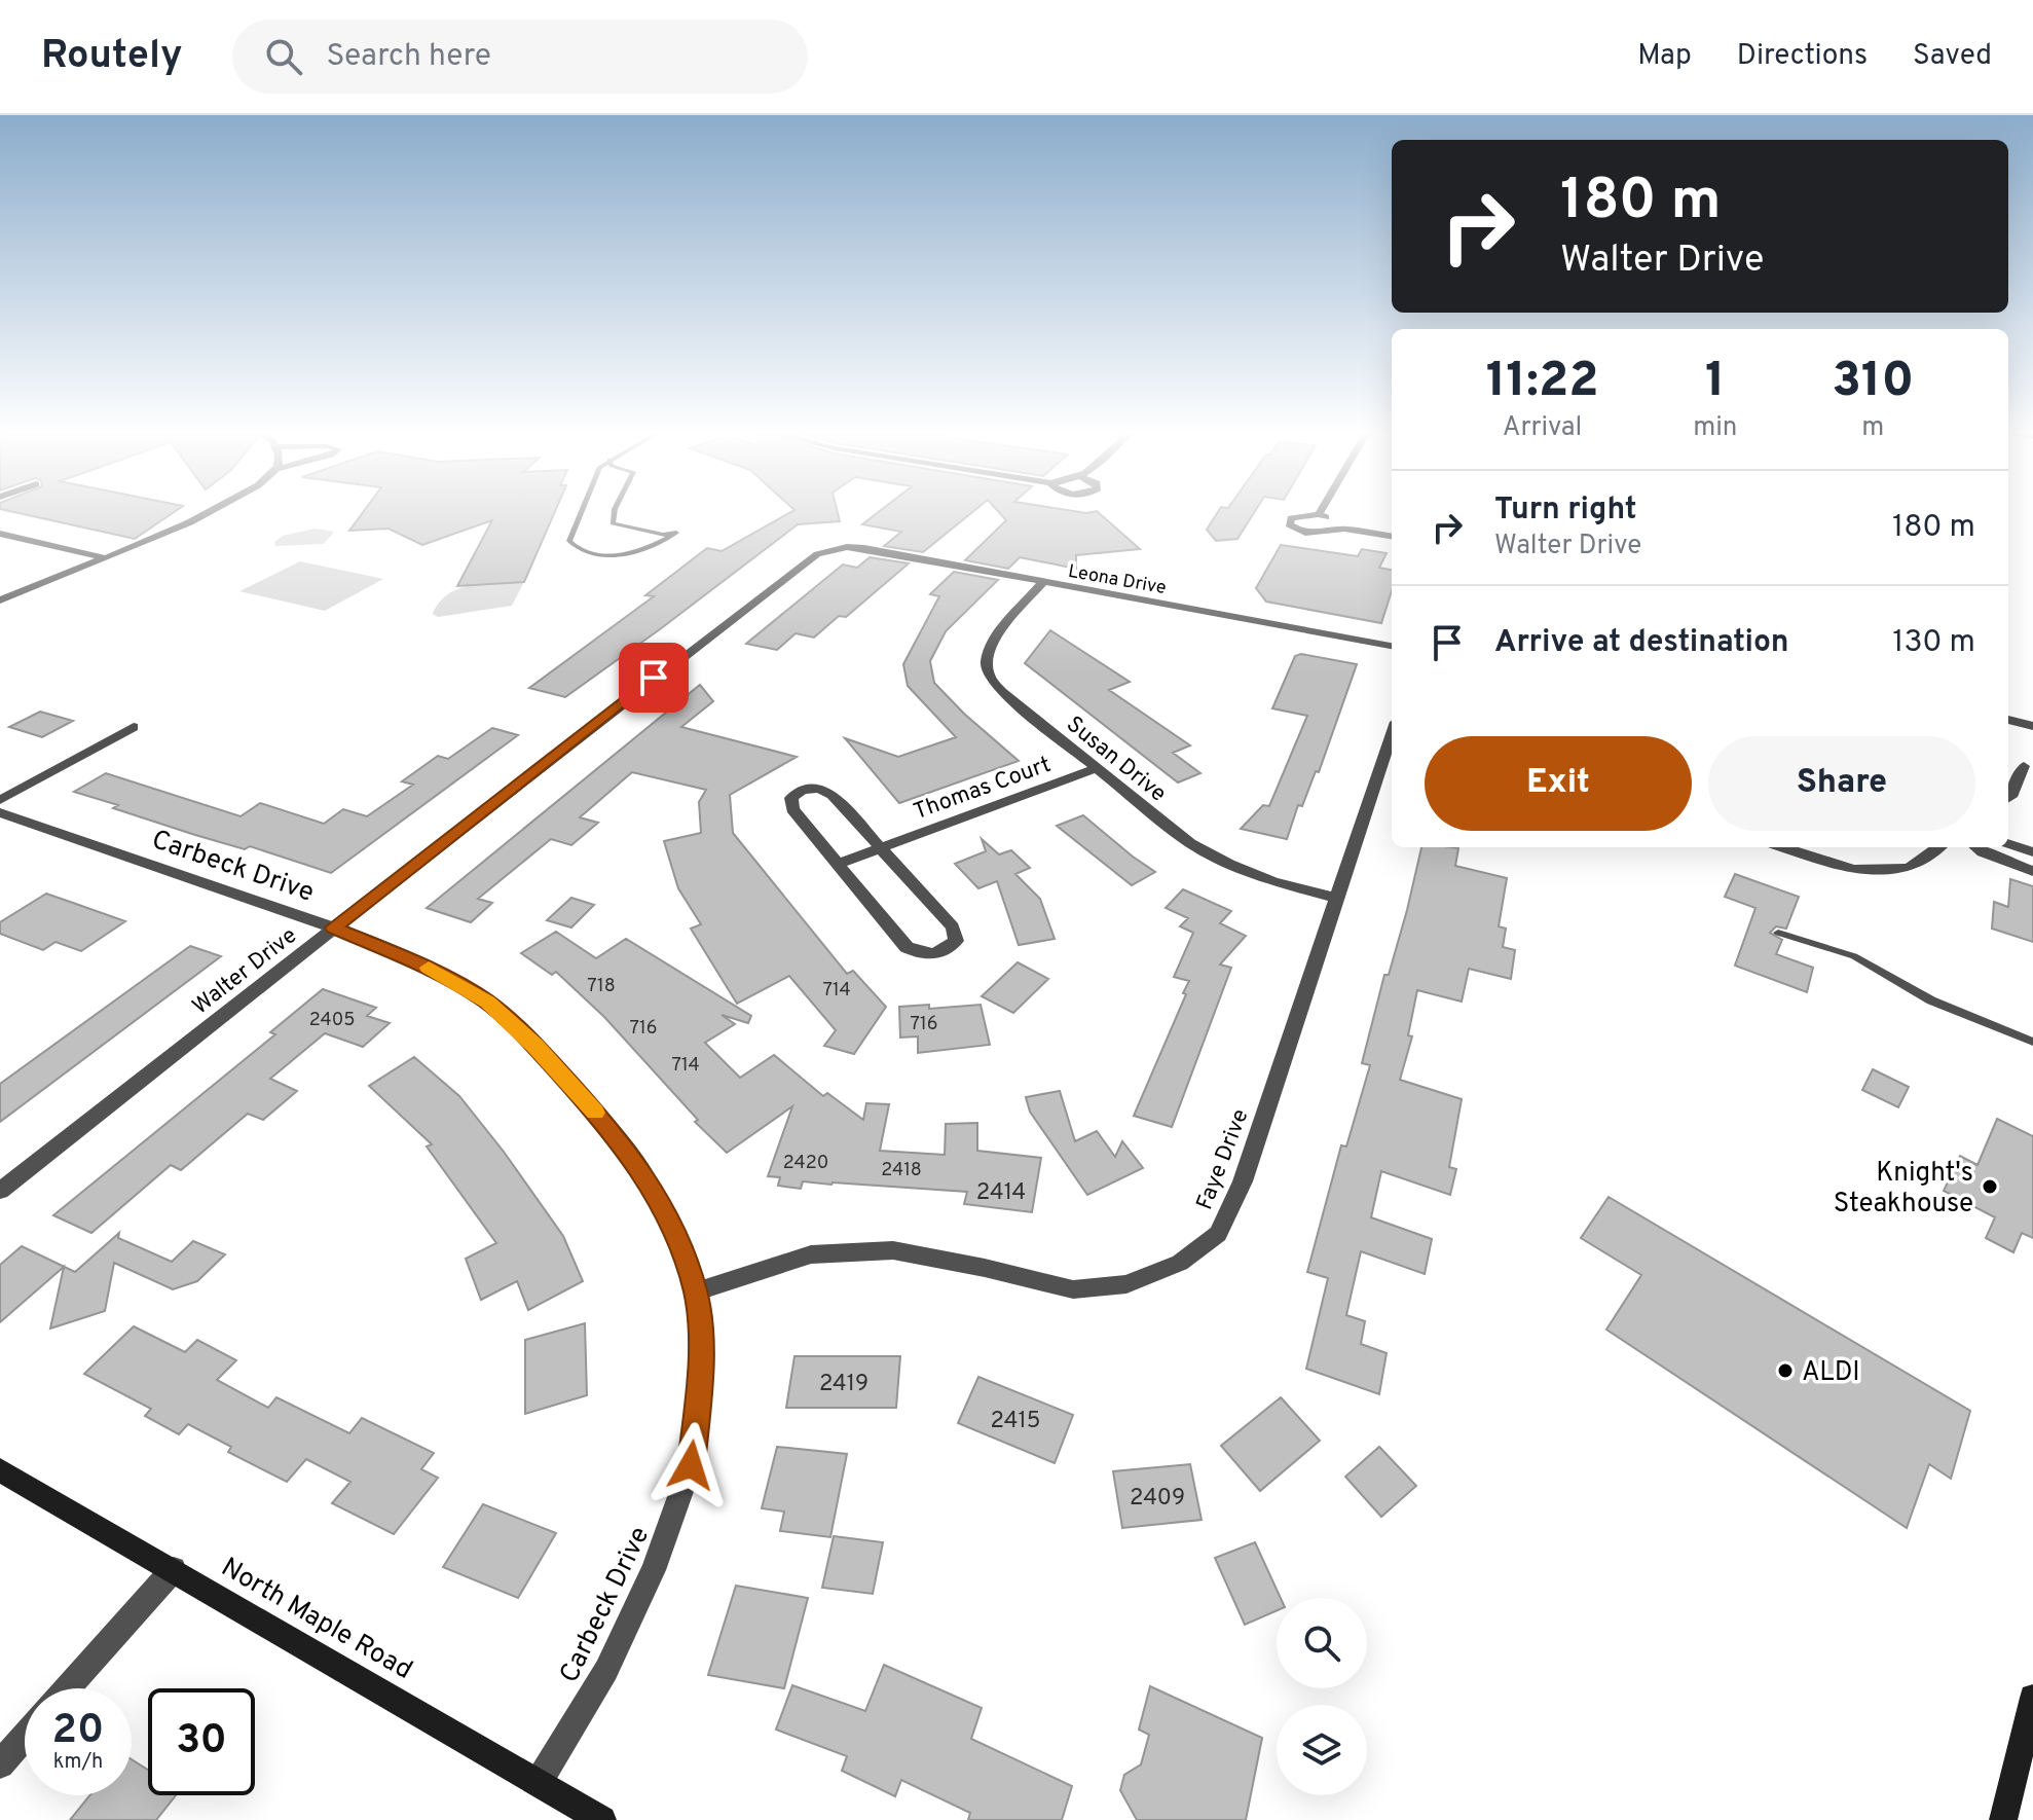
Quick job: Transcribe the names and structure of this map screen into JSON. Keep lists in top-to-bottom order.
{
  "streets": {
    "main road": ["North Maple Road"],
    "street": [
      "Leona Drive",
      "Susan Drive",
      "Thomas Court",
      "Carbeck Drive",
      "Walter Drive",
      "Faye Drive"
    ]
  },
  "crossings": [
    ["Leona Drive", "Susan Drive"],
    ["Leona Drive", "Walter Drive"],
    ["Susan Drive", "Thomas Court"],
    ["Susan Drive", "Faye Drive"],
    ["Carbeck Drive", "Walter Drive"],
    ["Carbeck Drive", "Faye Drive"],
    ["Carbeck Drive", "North Maple Road"]
  ],
  "places": ["Knight's Steakhouse", "ALDI"],
  "house_numbers": [
    "718",
    "714",
    "2405",
    "716",
    "716",
    "714",
    "2420",
    "2418",
    "2414",
    "2419",
    "2415",
    "2409"
  ],
  "page": {
    "header": "Routely",
    "search": "Search here",
    "nav": ["Map", "Directions", "Saved"],
    "turn": ["180 m", "Walter Drive"],
    "eta": [
      "11:22",
      "Arrival",
      "1",
      "min",
      "310",
      "m"
    ],
    "list": [
      {
        "name": "Turn right",
        "note": "Walter Drive",
        "value": "180 m"
      },
      {
        "name": "Arrive at destination",
        "value": "130 m"
      }
    ],
    "buttons": ["Exit", "Share"],
    "speed": "20 km/h",
    "limit": "30"
  }
}
